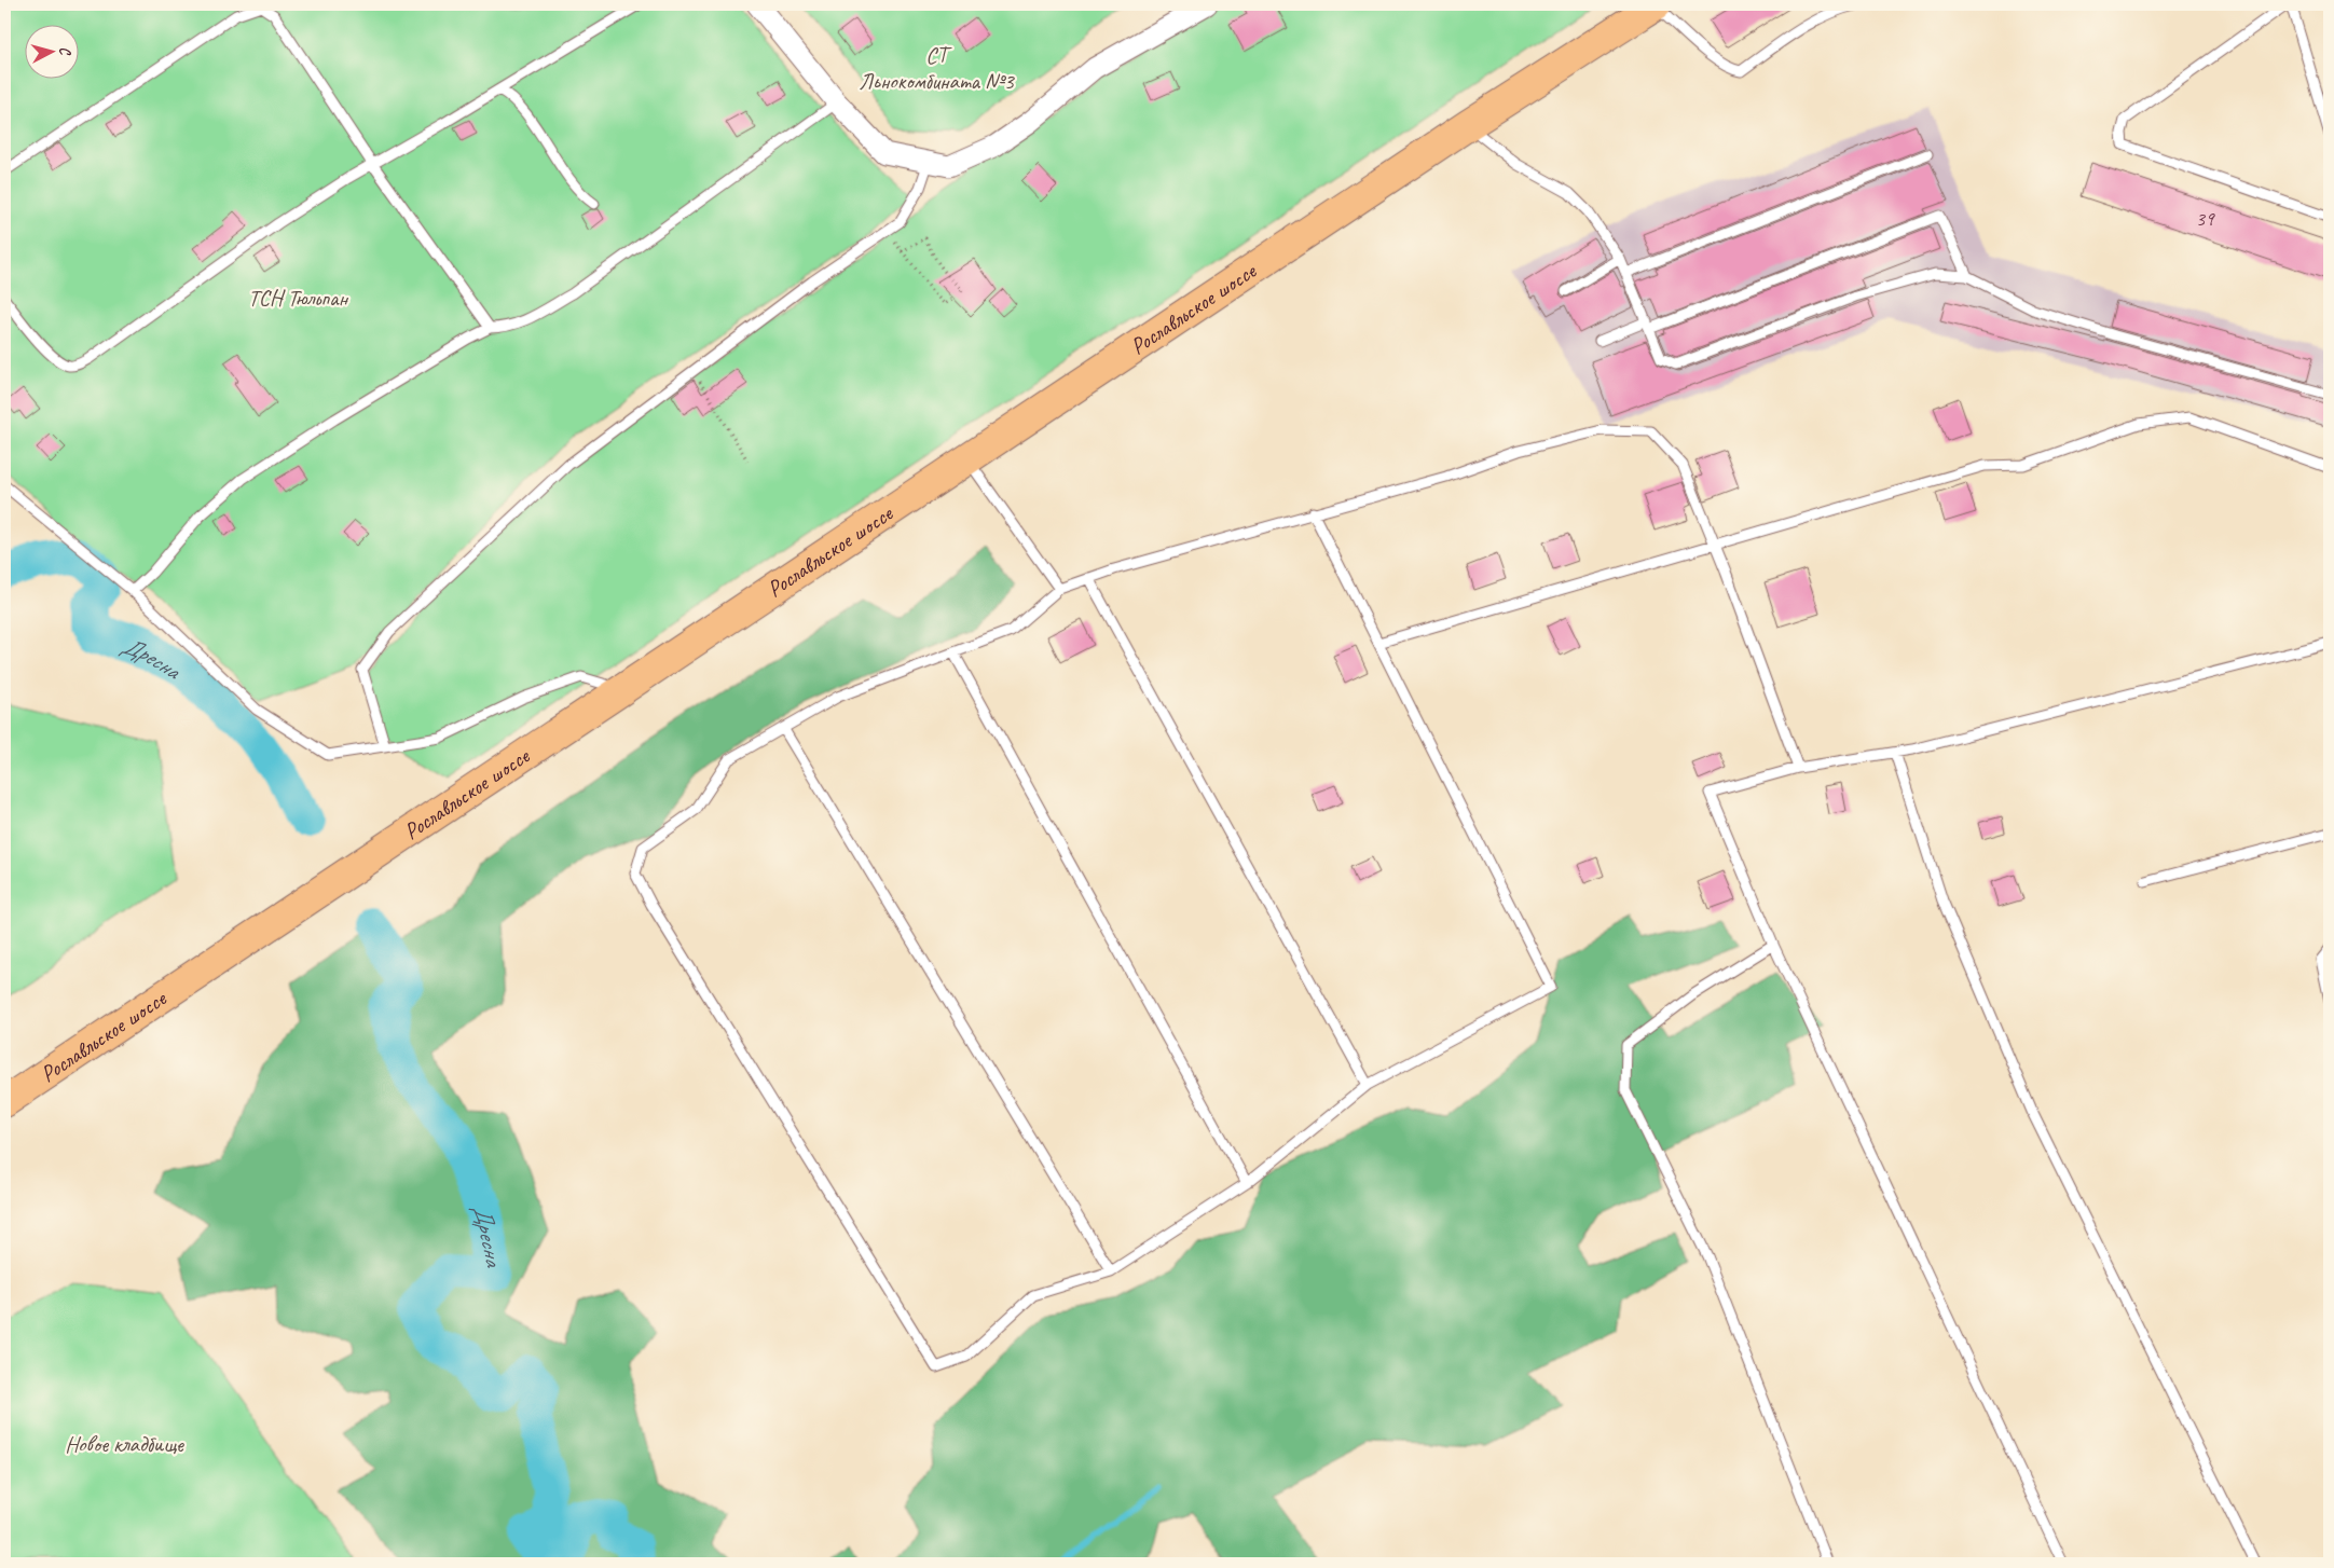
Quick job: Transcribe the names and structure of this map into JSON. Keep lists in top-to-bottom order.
{
  "streets": {
    "main road": ["Рославльское шоссе"]
  },
  "water": ["Дресна"],
  "parks": ["СТ Льнокомбината №3", "ТСН Тюльпан", "Новое кладбище"],
  "house_numbers": ["39"],
  "north": "right"
}
